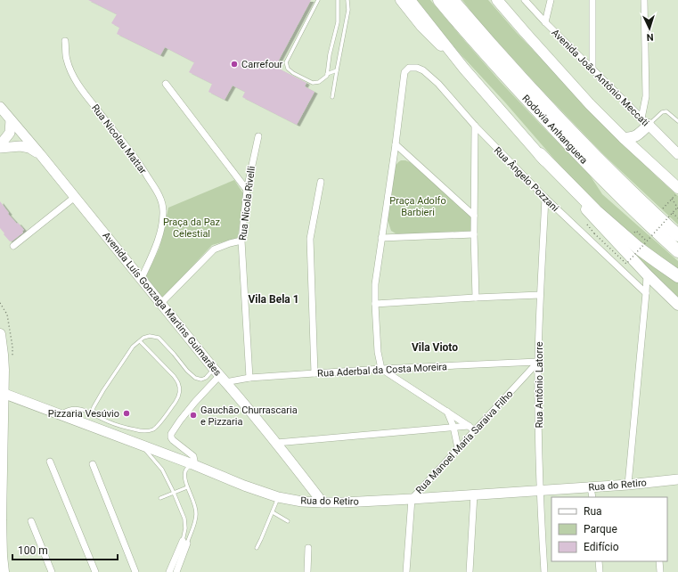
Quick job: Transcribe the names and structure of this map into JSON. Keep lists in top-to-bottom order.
{
  "streets": {
    "highway": ["Rodovia Anhanguera"],
    "main road": ["Avenida João Antônio Meccati", "Avenida Luís Gonzaga Martins Guimarães", "Rua do Retiro"],
    "street": [
      "Rua Nicolau Mattar",
      "Rua Ângelo Pozzani",
      "Rua Nicola Rivelli",
      "Rua Aderbal da Costa Moreira",
      "Rua Antônio Latorre",
      "Rua Manoel Maria Saraiva Filho"
    ]
  },
  "crossings": [
    ["Rua Nicolau Mattar", "Avenida Luís Gonzaga Martins Guimarães"],
    ["Rua Ângelo Pozzani", "Rua Antônio Latorre"],
    ["Rua Nicola Rivelli", "Rua Aderbal da Costa Moreira"],
    ["Avenida Luís Gonzaga Martins Guimarães", "Rua Aderbal da Costa Moreira"],
    ["Avenida Luís Gonzaga Martins Guimarães", "Rua do Retiro"],
    ["Rua Aderbal da Costa Moreira", "Rua Antônio Latorre"],
    ["Rua Aderbal da Costa Moreira", "Rua Manoel Maria Saraiva Filho"],
    ["Rua Antônio Latorre", "Rua Manoel Maria Saraiva Filho"],
    ["Rua Antônio Latorre", "Rua do Retiro"],
    ["Rua Manoel Maria Saraiva Filho", "Rua do Retiro"]
  ],
  "districts": ["Vila Bela 1", "Vila Vioto"],
  "parks": ["Praça Adolfo Barbieri", "Praça da Paz Celestial"],
  "places": ["Carrefour", "Pizzaria Vesúvio", "Gauchão Churrascaria e Pizzaria"],
  "legend": ["Rua", "Parque", "Edifício"],
  "scale_bar": "100 m",
  "north": "bottom"
}
